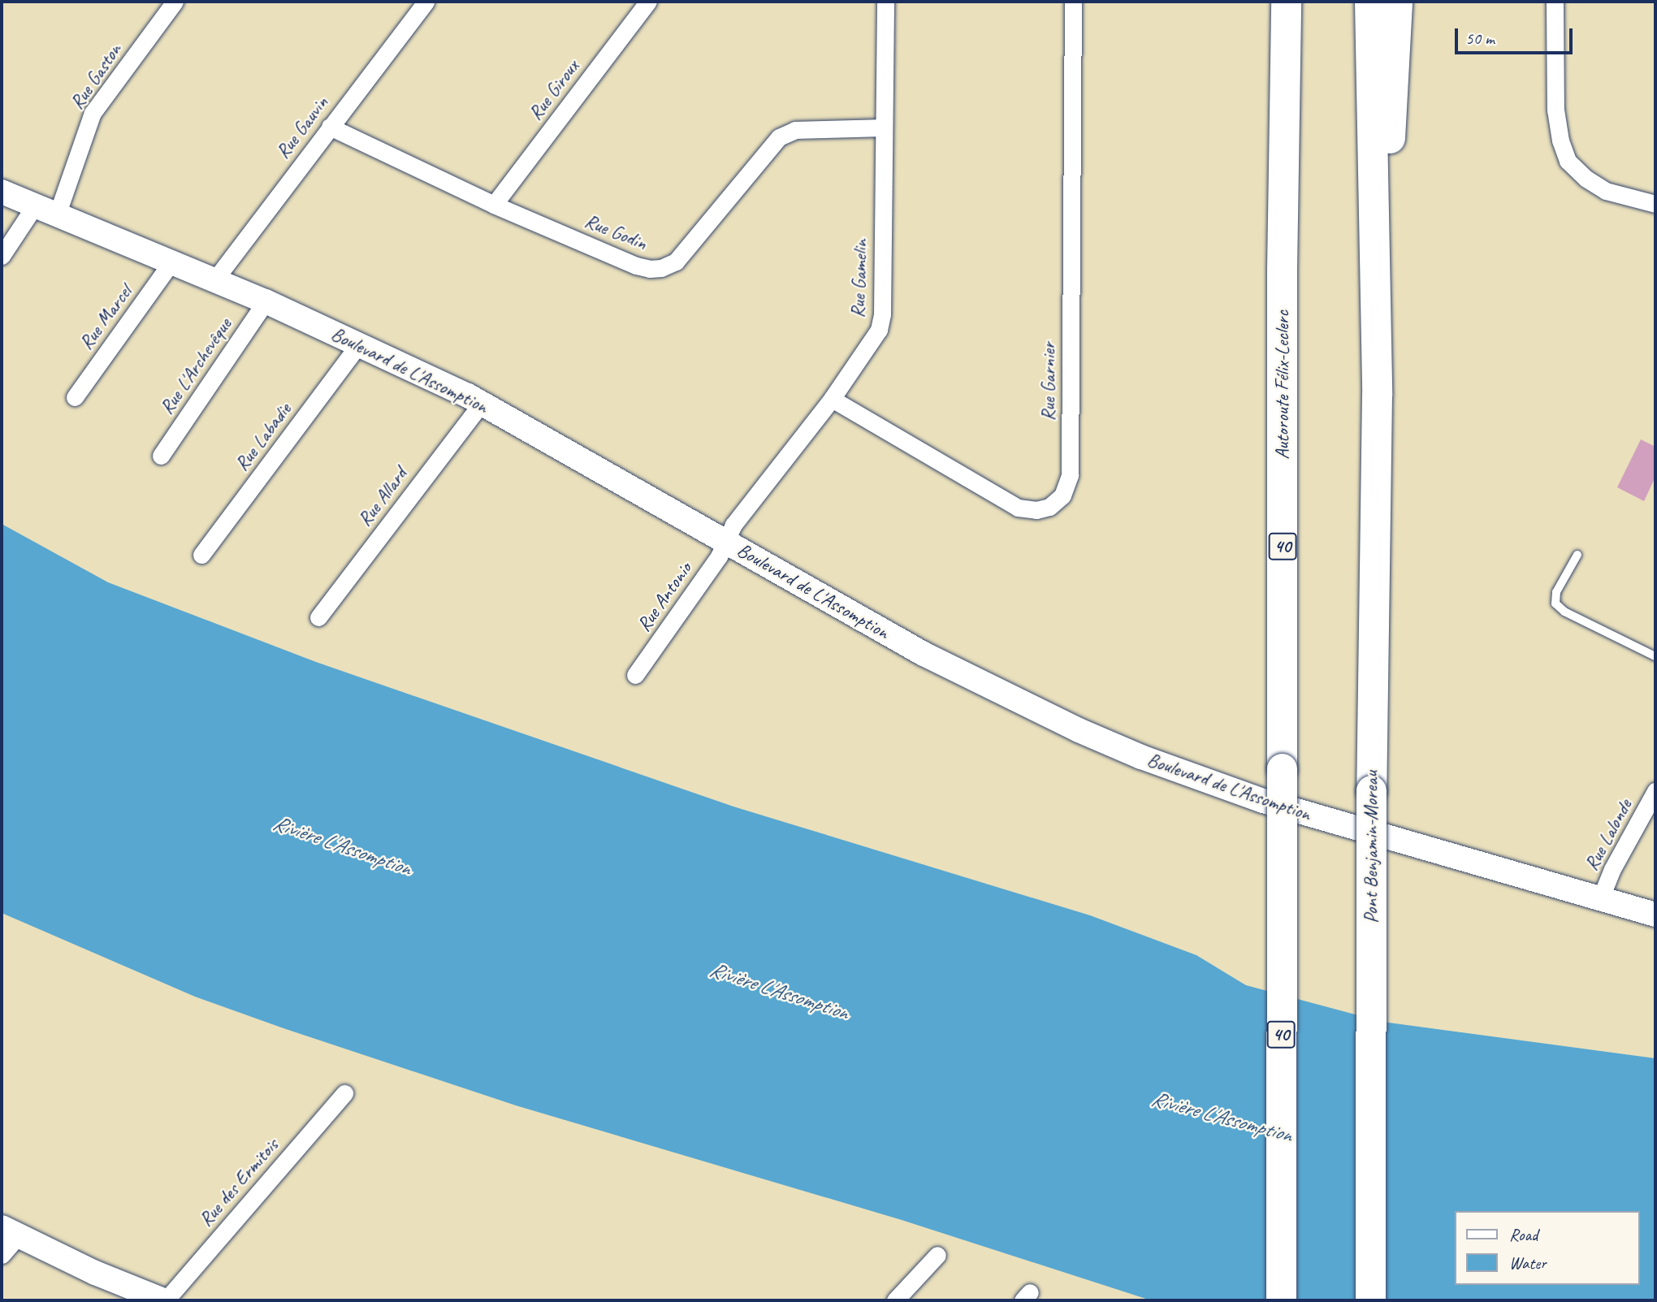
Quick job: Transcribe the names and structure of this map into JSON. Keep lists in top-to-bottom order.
{
  "streets": {
    "highway": ["Autoroute Félix-Leclerc", "40", "Pont Benjamin-Moreau"],
    "street": [
      "Rue Gaston",
      "Rue Giroux",
      "Rue Gauvin",
      "Rue Godin",
      "Rue Gamelin",
      "Rue Marcel",
      "Rue L'Archevêque",
      "Boulevard de L'Assomption",
      "Rue Garnier",
      "Rue Labadie",
      "Rue Allard",
      "Rue Antonio",
      "Rue Lalonde",
      "Rue des Ermitois"
    ]
  },
  "crossings": [
    ["Rue Gaston", "Boulevard de L'Assomption"],
    ["Rue Giroux", "Rue Godin"],
    ["Rue Gauvin", "Rue Godin"],
    ["Rue Gauvin", "Boulevard de L'Assomption"],
    ["Rue Godin", "Rue Gamelin"],
    ["Rue Gamelin", "Boulevard de L'Assomption"],
    ["Rue Gamelin", "Rue Garnier"],
    ["Rue Gamelin", "Rue Antonio"],
    ["Rue Marcel", "Boulevard de L'Assomption"],
    ["Rue L'Archevêque", "Boulevard de L'Assomption"],
    ["Boulevard de L'Assomption", "Rue Labadie"],
    ["Boulevard de L'Assomption", "Rue Allard"],
    ["Boulevard de L'Assomption", "Rue Antonio"],
    ["Boulevard de L'Assomption", "Rue Lalonde"]
  ],
  "water": ["Rivière L'Assomption"],
  "legend": ["Road", "Water"],
  "scale_bar": "50 m"
}
